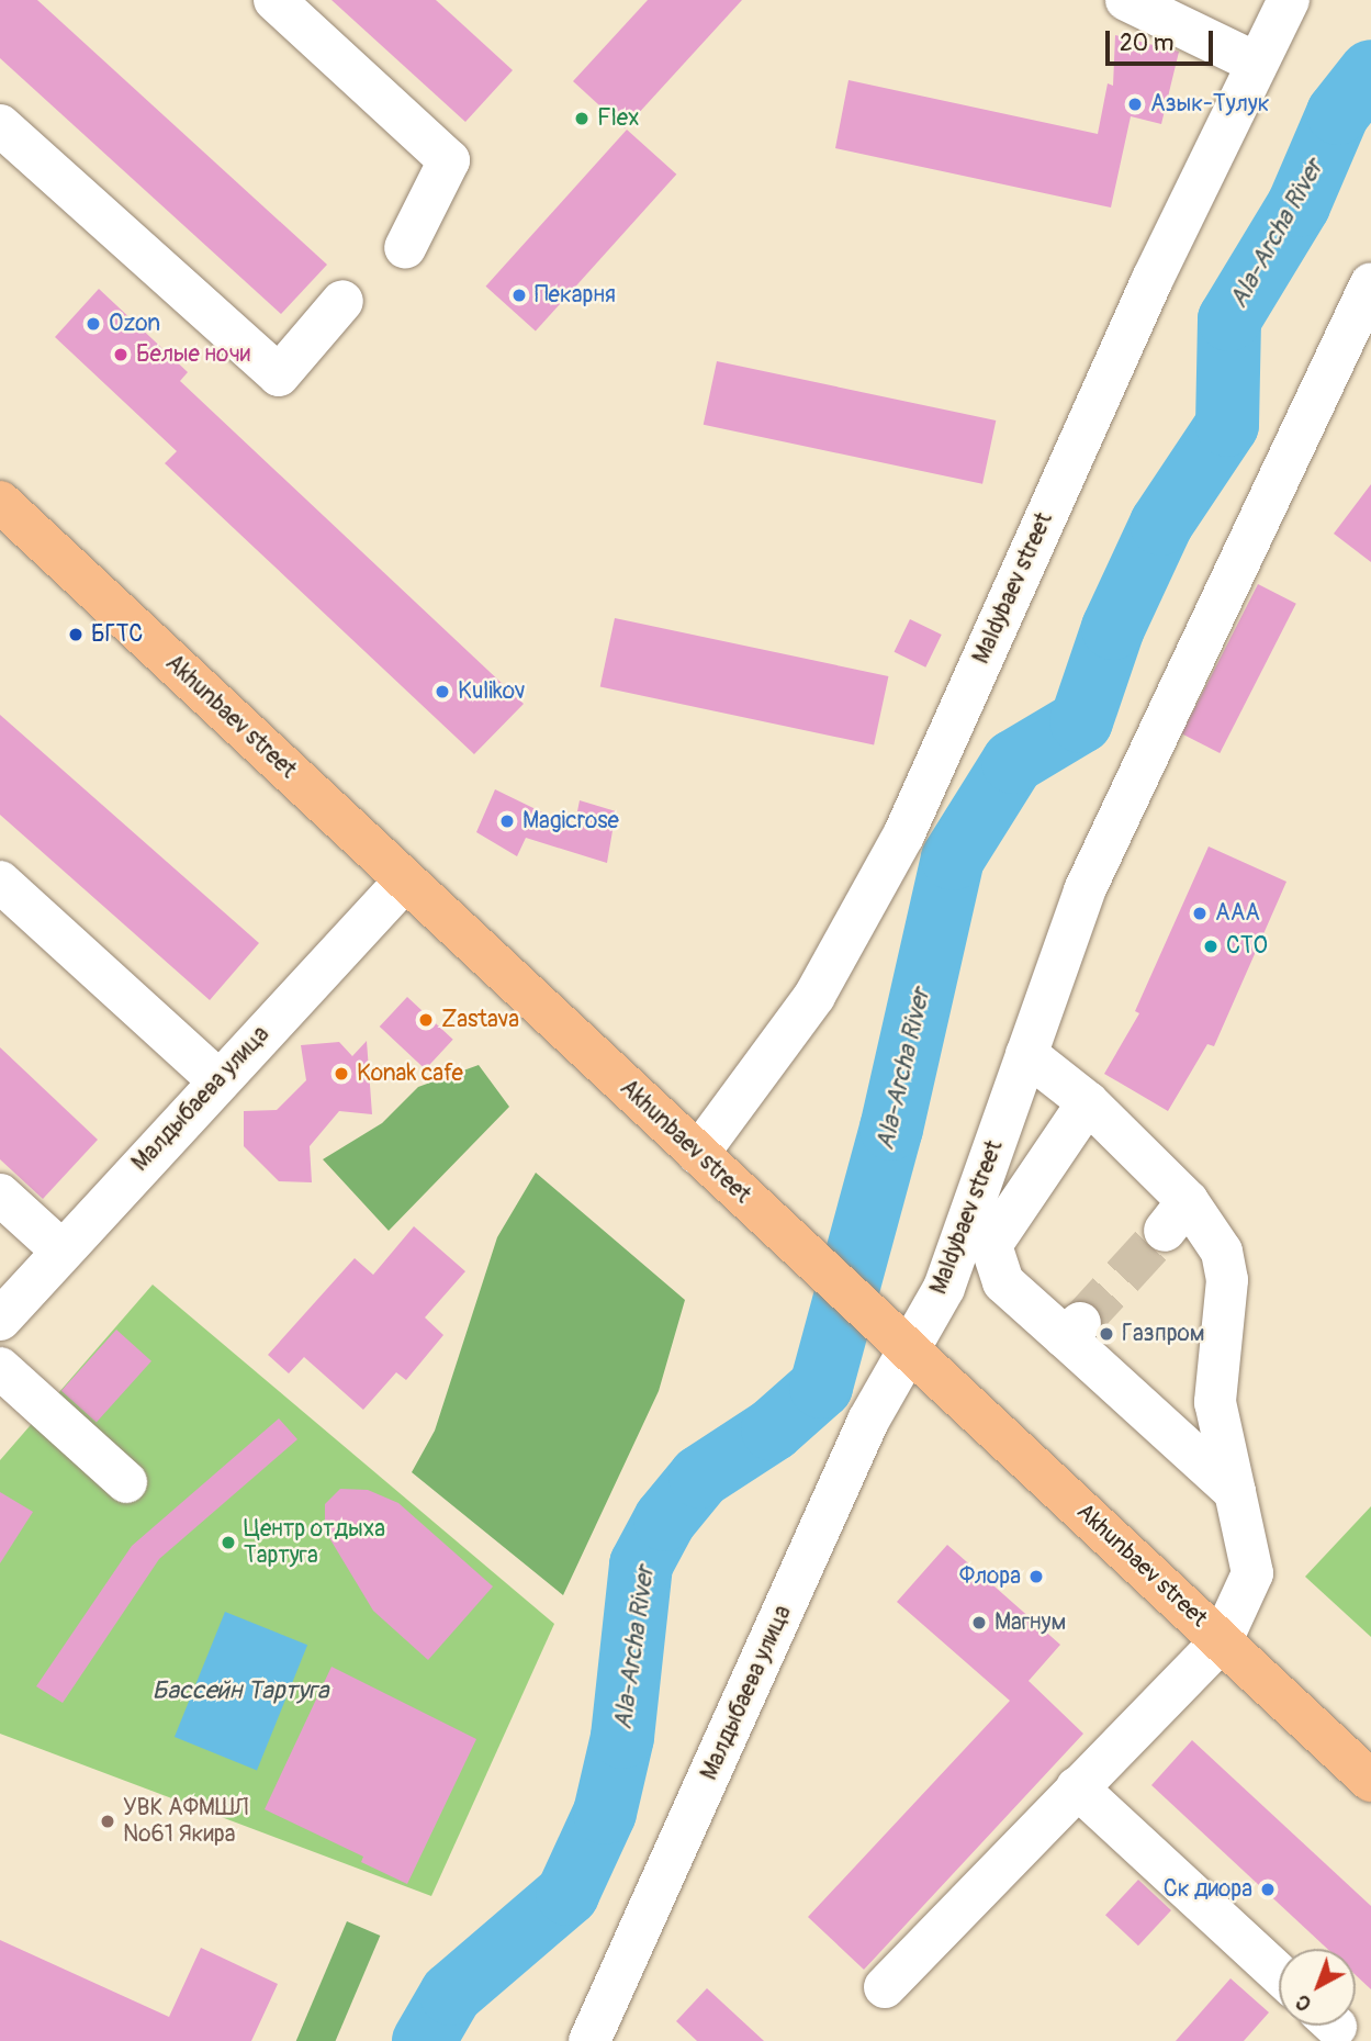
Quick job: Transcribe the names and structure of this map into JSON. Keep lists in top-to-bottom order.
{
  "streets": {
    "main road": ["Akhunbaev street"],
    "street": ["Maldybaev street", "Малдыбаева улица"]
  },
  "crossings": [
    ["Maldybaev street", "Akhunbaev street"],
    ["Maldybaev street", "Малдыбаева улица"],
    ["Akhunbaev street", "Малдыбаева улица"]
  ],
  "water": ["Ala-Archa River", "Бассейн Тартуга"],
  "places": [
    "Азык-Тулук",
    "Flex",
    "Пекарня",
    "Ozon",
    "Белые ночи",
    "БГТС",
    "Kulikov",
    "Magicrose",
    "ААА",
    "CTO",
    "Zastava",
    "Konak cafe",
    "Газпром",
    "Центр отдыха Тартуга",
    "Флора",
    "Магнум",
    "УВК АФМШЛ №61 Якира",
    "Ск диора"
  ],
  "scale_bar": "20 m",
  "north": "bottom left"
}
